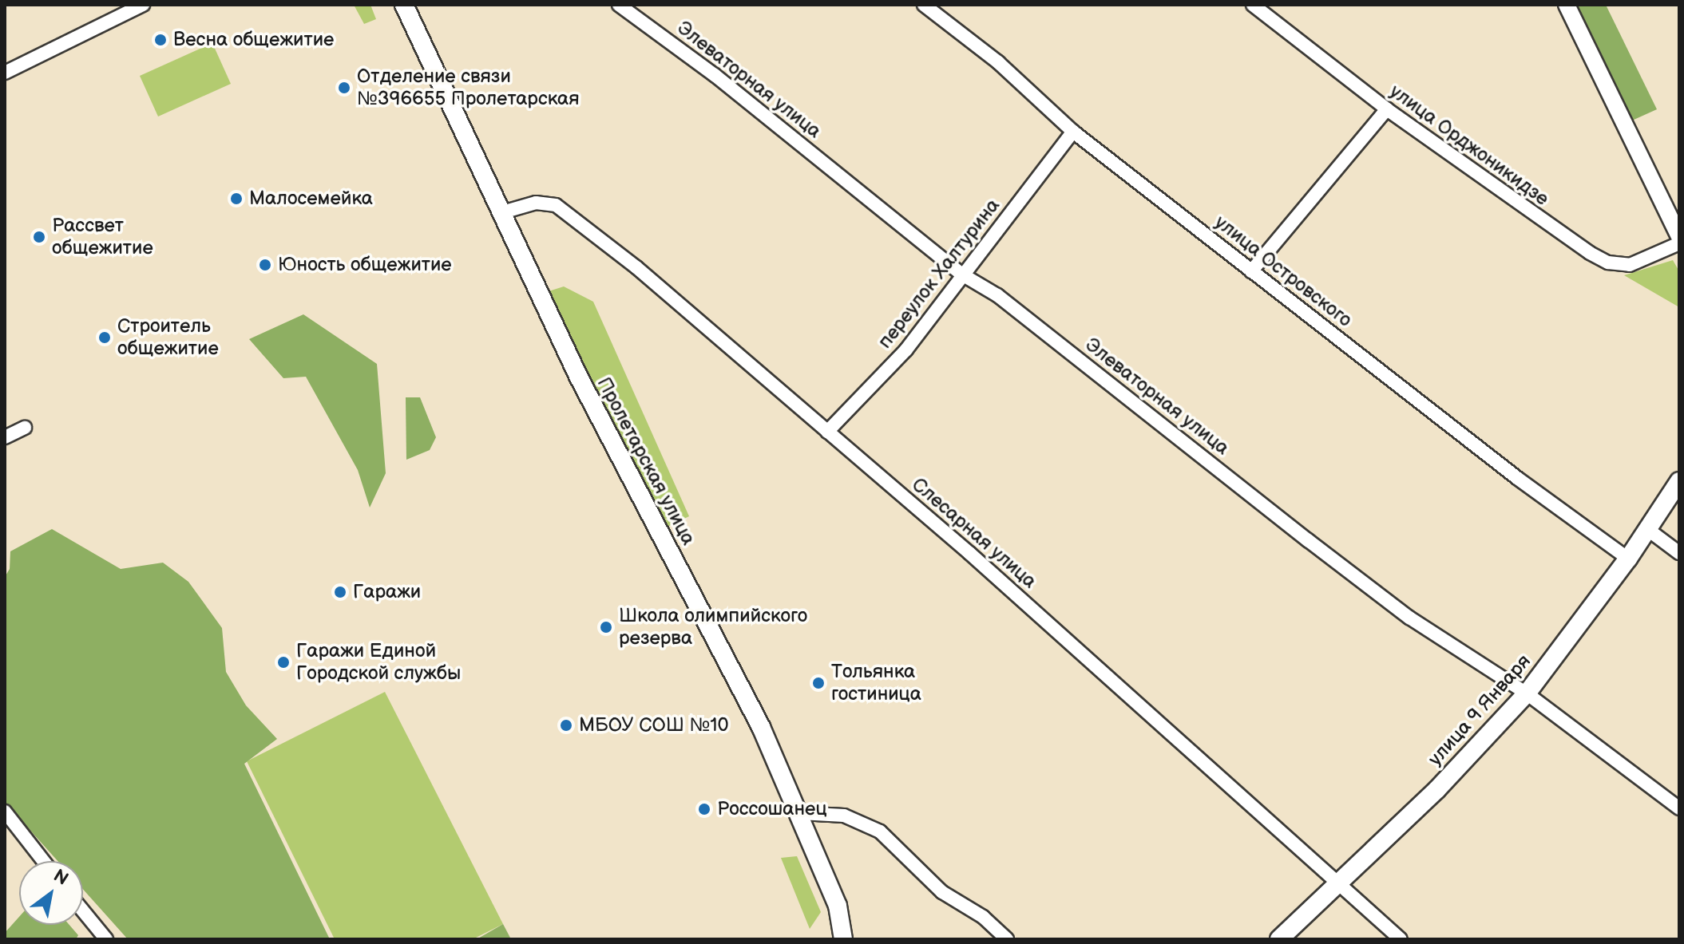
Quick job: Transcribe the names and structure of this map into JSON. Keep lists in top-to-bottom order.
{
  "streets": {
    "main road": ["Пролетарская улица", "улица 9 Января"],
    "street": [
      "Элеваторная улица",
      "улица Орджоникидзе",
      "улица Островского",
      "переулок Халтурина",
      "Слесарная улица"
    ]
  },
  "crossings": [
    ["Элеваторная улица", "переулок Халтурина"],
    ["Элеваторная улица", "улица 9 Января"],
    ["улица Островского", "переулок Халтурина"],
    ["улица Островского", "улица 9 Января"],
    ["переулок Халтурина", "Слесарная улица"],
    ["Пролетарская улица", "Слесарная улица"],
    ["Слесарная улица", "улица 9 Января"]
  ],
  "places": [
    "Весна общежитие",
    "Отделение связи №396655 Пролетарская",
    "Малосемейка",
    "Рассвет общежитие",
    "Юность общежитие",
    "Строитель общежитие",
    "Гаражи",
    "Школа олимпийского резерва",
    "Гаражи Единой Городской службы",
    "Тольянка гостиница",
    "МБОУ СОШ №10",
    "Россошанец"
  ],
  "north": "top right"
}
